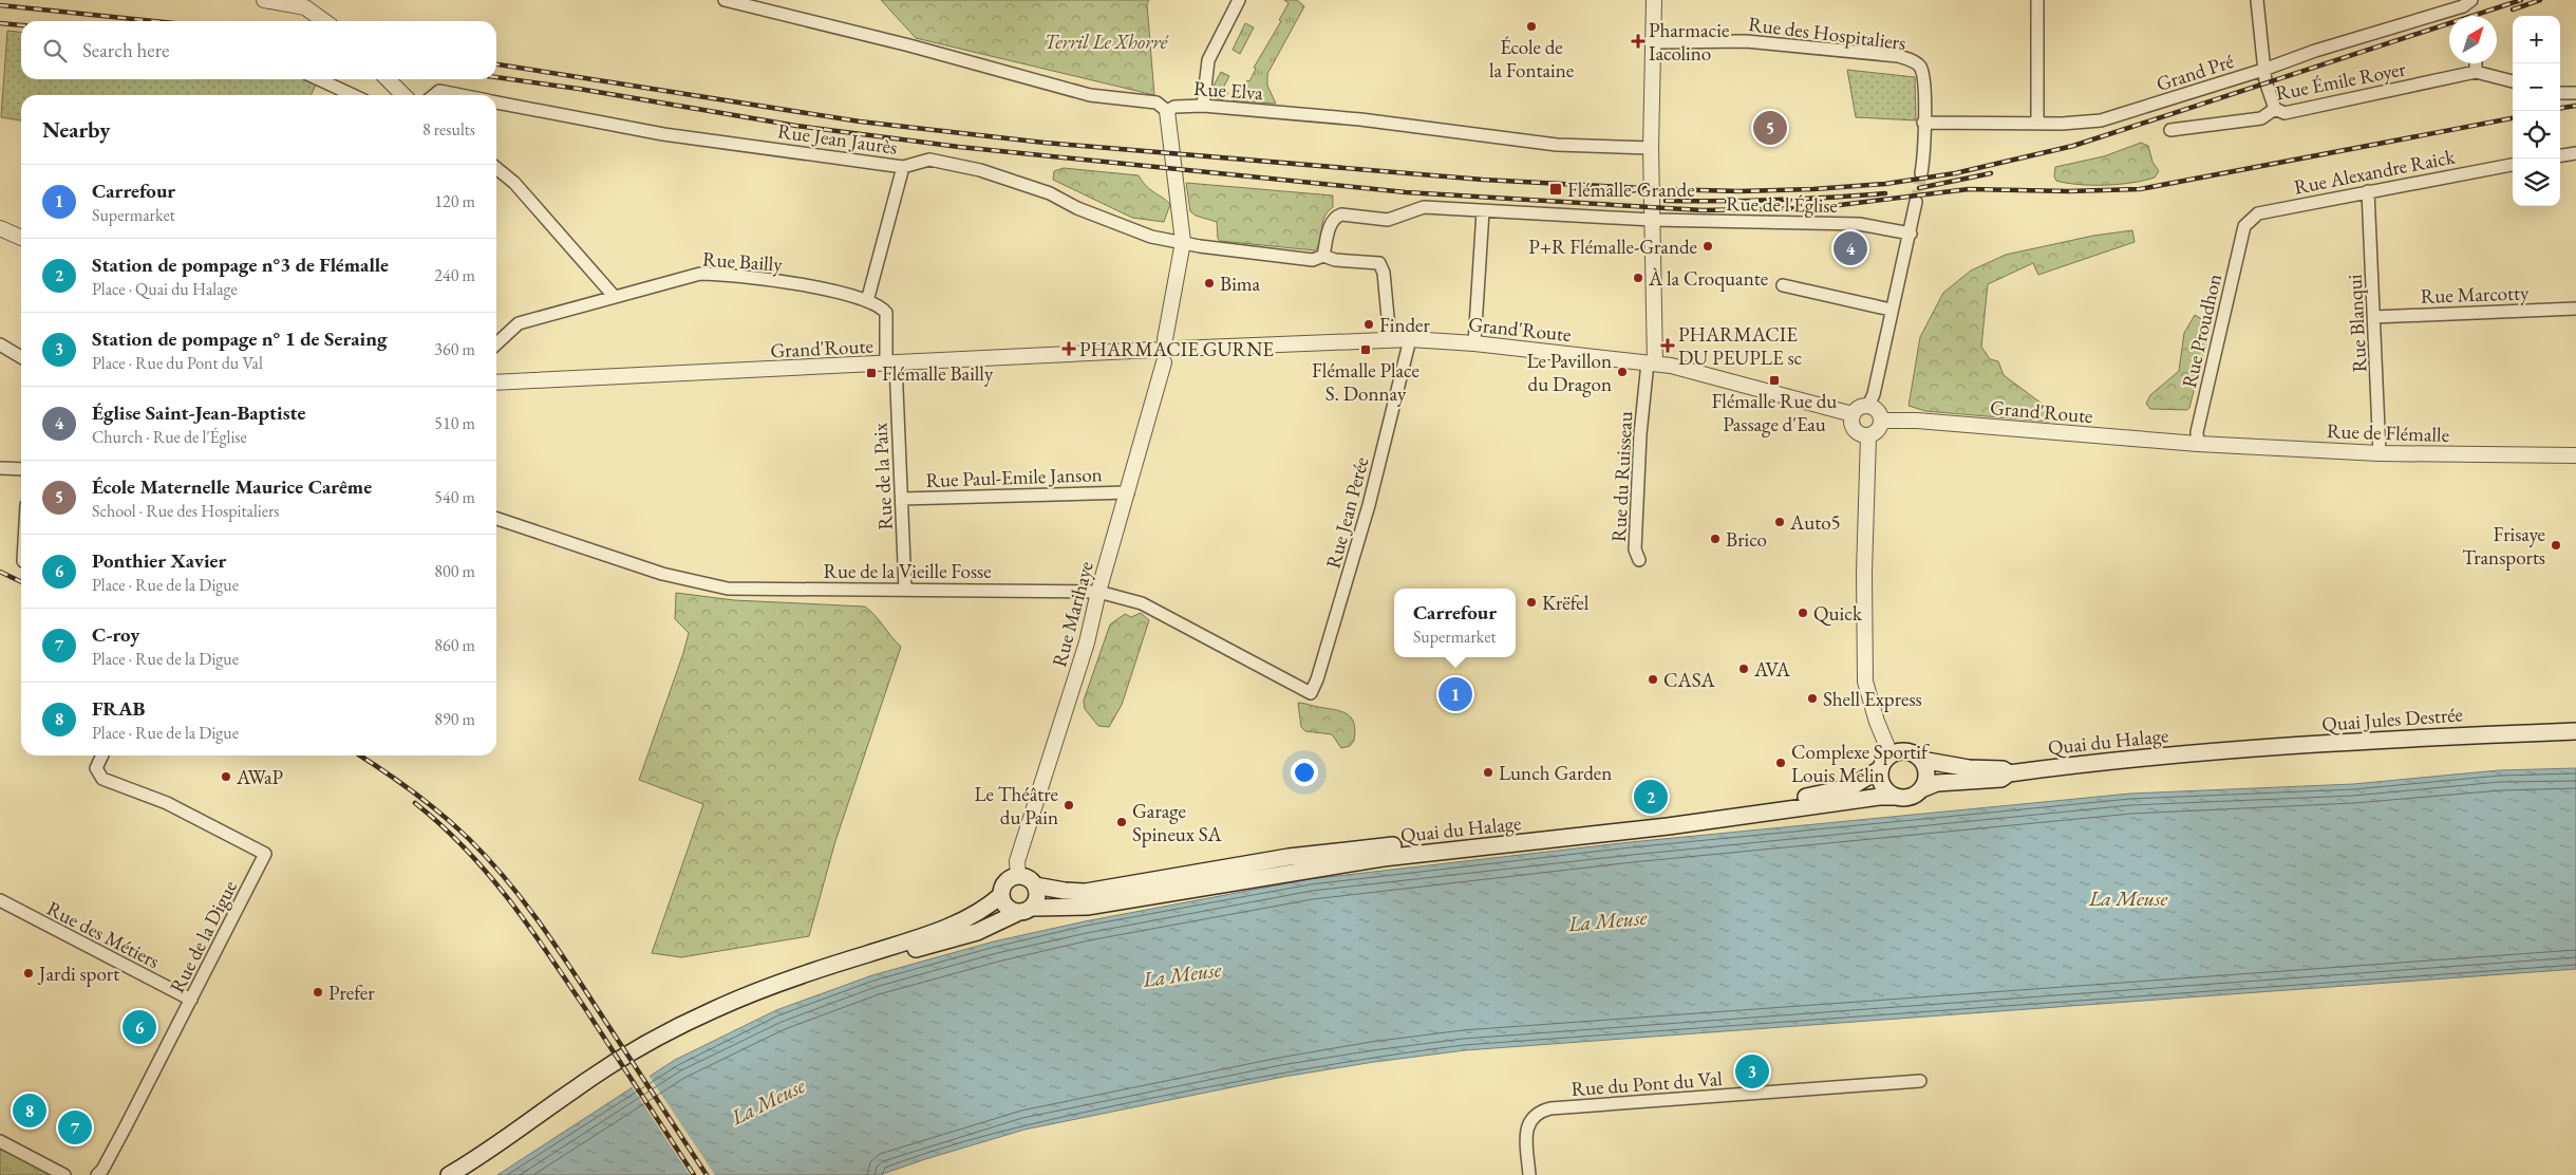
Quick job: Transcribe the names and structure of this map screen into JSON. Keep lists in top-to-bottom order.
{
  "streets": {
    "main road": ["Quai Jules Destrée", "Quai du Halage"],
    "street": [
      "Rue des Hospitaliers",
      "Grand Pré",
      "Rue Émile Royer",
      "Rue Elva",
      "Rue Jean Jaurès",
      "Rue Alexandre Raick",
      "Rue de l'Église",
      "Rue Bailly",
      "Rue Marcotty",
      "Rue Blanqui",
      "Grand'Route",
      "Rue Proudhon",
      "Rue de Flémalle",
      "Rue de la Paix",
      "Rue Paul-Emile Janson",
      "Rue du Ruisseau",
      "Rue Jean Perée",
      "Rue de la Vieille Fosse",
      "Rue Marihaye",
      "Rue des Métiers",
      "Rue de la Digue",
      "Rue du Pont du Val"
    ]
  },
  "crossings": [
    ["Rue des Hospitaliers", "Grand Pré"],
    ["Rue Jean Jaurès", "Grand'Route"],
    ["Rue Alexandre Raick", "Rue Blanqui"],
    ["Rue Alexandre Raick", "Rue Proudhon"],
    ["Rue Bailly", "Grand'Route"],
    ["Rue Bailly", "Rue de la Paix"],
    ["Rue Marcotty", "Rue Blanqui"],
    ["Rue Blanqui", "Rue de Flémalle"],
    ["Grand'Route", "Rue Proudhon"],
    ["Grand'Route", "Rue de Flémalle"],
    ["Grand'Route", "Rue de la Paix"],
    ["Grand'Route", "Rue du Ruisseau"],
    ["Grand'Route", "Rue Jean Perée"],
    ["Grand'Route", "Rue Marihaye"],
    ["Rue Proudhon", "Rue de Flémalle"],
    ["Rue de la Paix", "Rue Paul-Emile Janson"],
    ["Rue de la Paix", "Rue de la Vieille Fosse"],
    ["Rue Paul-Emile Janson", "Rue Marihaye"],
    ["Rue Jean Perée", "Rue de la Vieille Fosse"],
    ["Rue de la Vieille Fosse", "Rue Marihaye"],
    ["Rue Marihaye", "Quai du Halage"],
    ["Quai Jules Destrée", "Quai du Halage"],
    ["Rue des Métiers", "Rue de la Digue"]
  ],
  "water": ["La Meuse"],
  "parks": ["Terril Le Xhorré"],
  "places": {
    "other": [
      "École de la Fontaine",
      "P+R Flémalle-Grande",
      "À la Croquante",
      "Bima",
      "Finder",
      "Le Pavillon du Dragon",
      "Auto5",
      "Brico",
      "Frisaye Transports",
      "Krëfel",
      "Quick",
      "AVA",
      "CASA",
      "Shell Express",
      "Complexe Sportif Louis Melin",
      "Lunch Garden",
      "AWaP",
      "Le Théâtre du Pain",
      "Garage Spineux SA",
      "Jardi sport",
      "Prefer"
    ],
    "health": ["Pharmacie Iacolino", "PHARMACIE DU PEUPLE sc", "PHARMACIE GURNE"],
    "transit": [
      "Flémalle-Grande",
      "Flémalle Place S. Donnay",
      "Flémalle Bailly",
      "Flémalle Rue du Passage d'Eau"
    ]
  },
  "north": "top right",
  "page": {
    "map_buttons": ["+", "−"],
    "search": "Search here",
    "heading": ["Nearby", "8 results"],
    "pins": [
      "5",
      "4",
      "1",
      "2",
      "6",
      "3",
      "8",
      "7"
    ],
    "list": [
      {
        "mark": "1",
        "name": "Carrefour",
        "note": "Supermarket",
        "value": "120 m"
      },
      {
        "mark": "2",
        "name": "Station de pompage n°3 de Flémalle",
        "note": "Place · Quai du Halage",
        "value": "240 m"
      },
      {
        "mark": "3",
        "name": "Station de pompage n° 1 de Seraing",
        "note": "Place · Rue du Pont du Val",
        "value": "360 m"
      },
      {
        "mark": "4",
        "name": "Église Saint-Jean-Baptiste",
        "note": "Church · Rue de l'Église",
        "value": "510 m"
      },
      {
        "mark": "5",
        "name": "École Maternelle Maurice Carême",
        "note": "School · Rue des Hospitaliers",
        "value": "540 m"
      },
      {
        "mark": "6",
        "name": "Ponthier Xavier",
        "note": "Place · Rue de la Digue",
        "value": "800 m"
      },
      {
        "mark": "7",
        "name": "C-roy",
        "note": "Place · Rue de la Digue",
        "value": "860 m"
      },
      {
        "mark": "8",
        "name": "FRAB",
        "note": "Place · Rue de la Digue",
        "value": "890 m"
      }
    ],
    "popup": ["Carrefour", "Supermarket"]
  }
}
